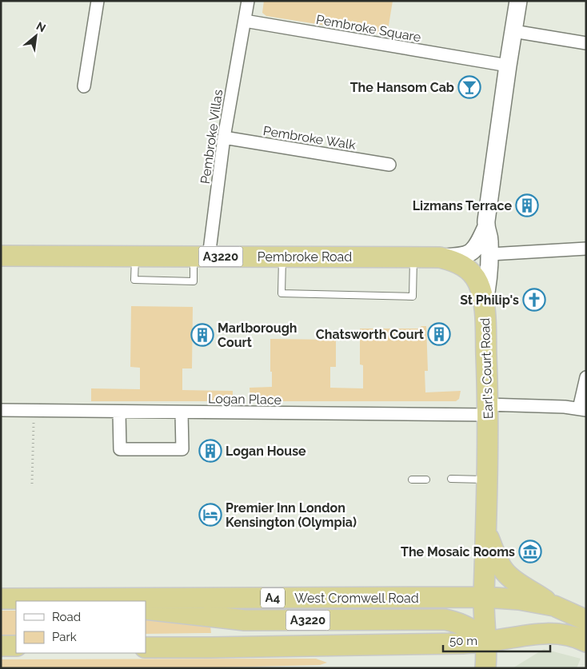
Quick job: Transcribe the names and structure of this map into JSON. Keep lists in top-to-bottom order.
{
  "streets": {
    "highway": [
      "A3220",
      "Pembroke Road",
      "Earl's Court Road",
      "A4",
      "West Cromwell Road"
    ],
    "street": [
      "Pembroke Square",
      "Pembroke Villas",
      "Pembroke Walk",
      "Logan Place"
    ]
  },
  "crossings": [
    ["Pembroke Square", "Pembroke Villas"],
    ["Pembroke Square", "Earl's Court Road"],
    ["Pembroke Villas", "Pembroke Walk"],
    ["Pembroke Villas", "Pembroke Road"],
    ["A3220", "Earl's Court Road"],
    ["Pembroke Road", "Earl's Court Road"],
    ["Earl's Court Road", "Logan Place"],
    ["Earl's Court Road", "A4"],
    ["Earl's Court Road", "West Cromwell Road"],
    ["A4", "West Cromwell Road"]
  ],
  "places": {
    "bar": ["The Hansom Cab"],
    "building": [
      "Lizmans Terrace",
      "Chatsworth Court",
      "Marlborough Court",
      "Logan House"
    ],
    "church": ["St Philip's"],
    "hotel": ["Premier Inn London Kensington (Olympia)"],
    "museum": ["The Mosaic Rooms"]
  },
  "legend": ["Road", "Park"],
  "scale_bar": "50 m",
  "north": "top right"
}
